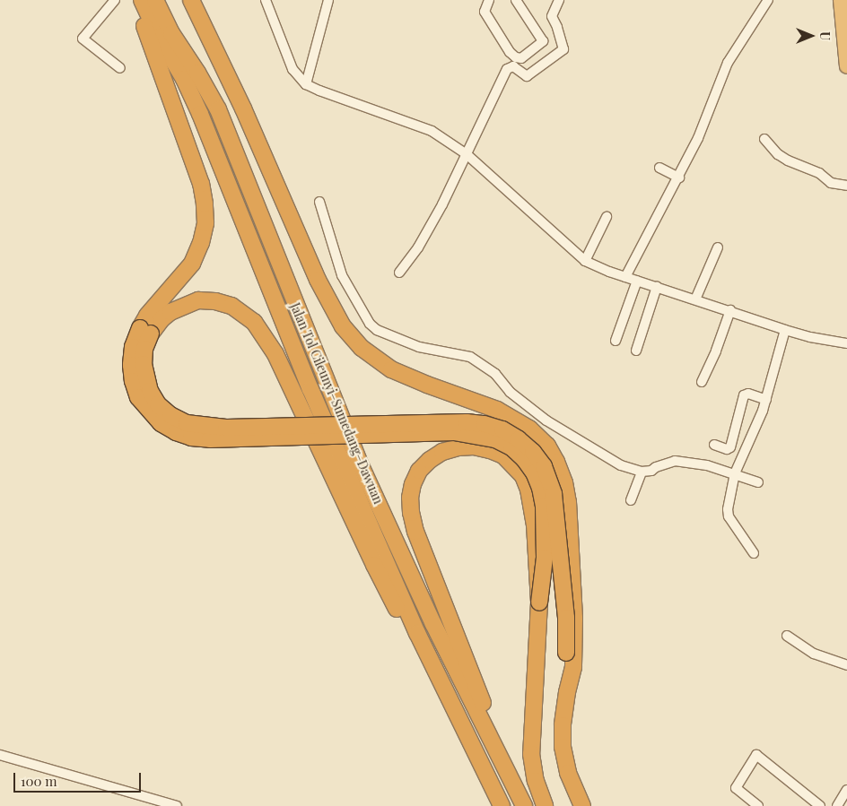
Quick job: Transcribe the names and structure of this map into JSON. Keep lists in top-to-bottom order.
{
  "streets": {
    "highway": ["Jalan Tol Cileunyi–Sumedang–Dawuan"]
  },
  "scale_bar": "100 m",
  "north": "right"
}
